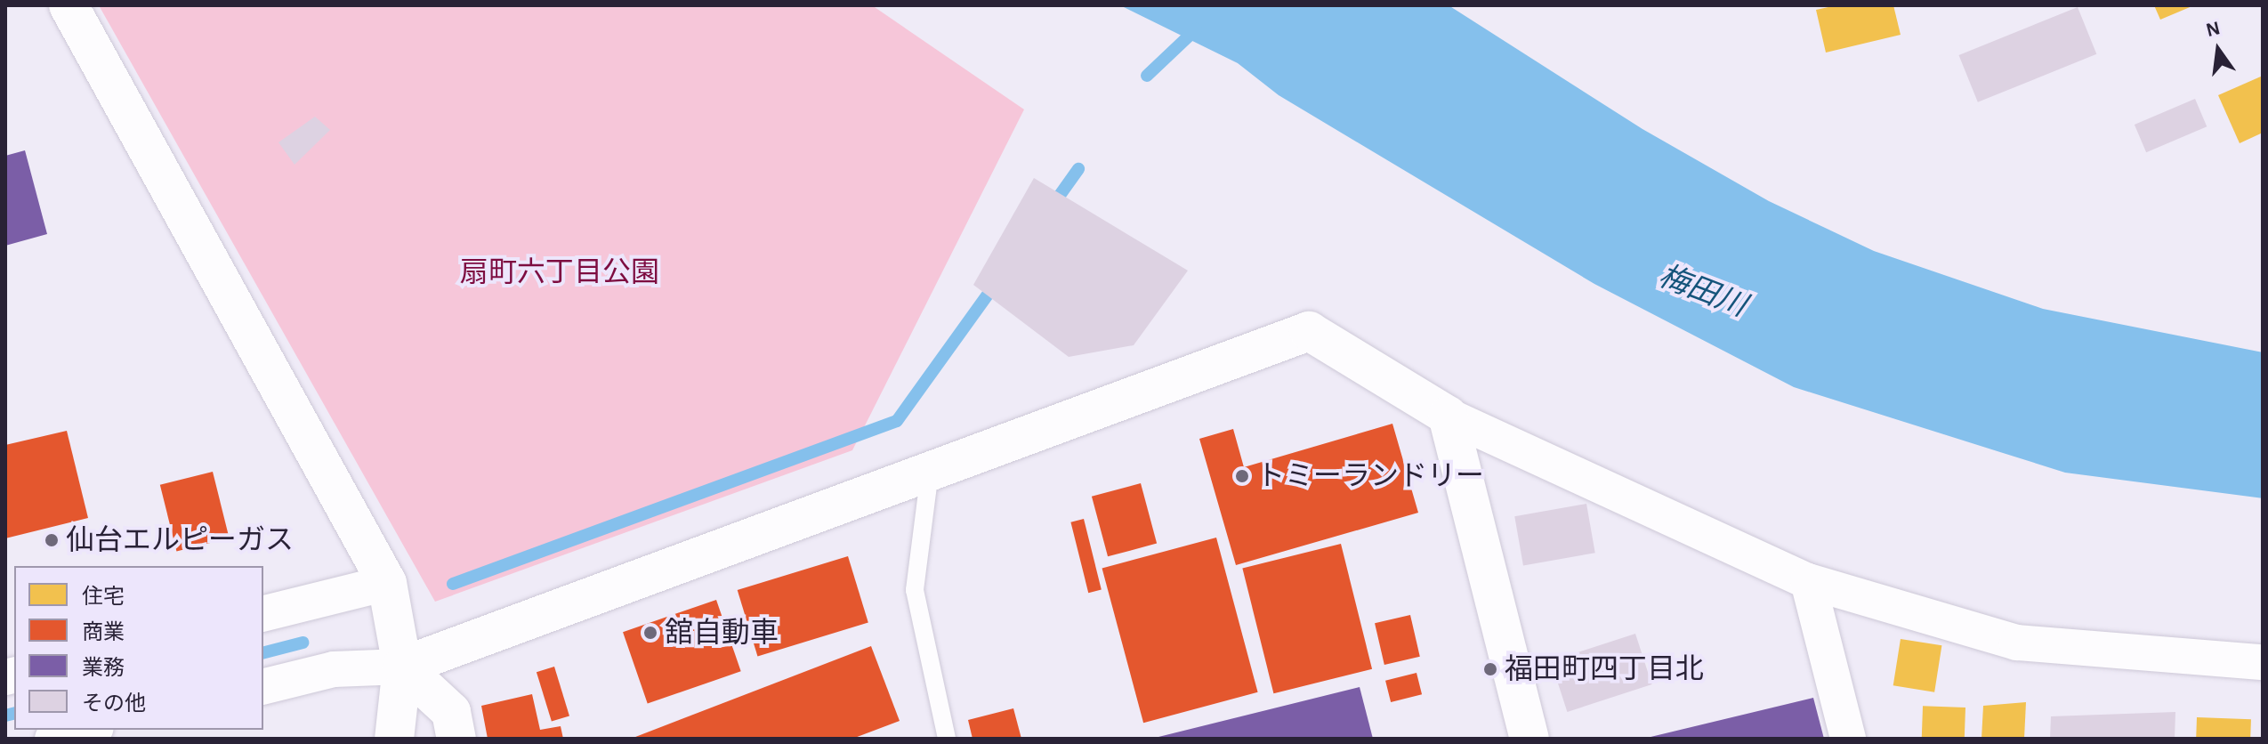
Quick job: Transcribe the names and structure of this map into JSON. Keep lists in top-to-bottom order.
{
  "water": ["梅田川"],
  "parks": ["扇町六丁目公園"],
  "places": [
    "トミーランドリー",
    "仙台エルピーガス",
    "舘自動車",
    "福田町四丁目北"
  ],
  "legend": [
    "住宅",
    "商業",
    "業務",
    "その他"
  ],
  "north": "top"
}
